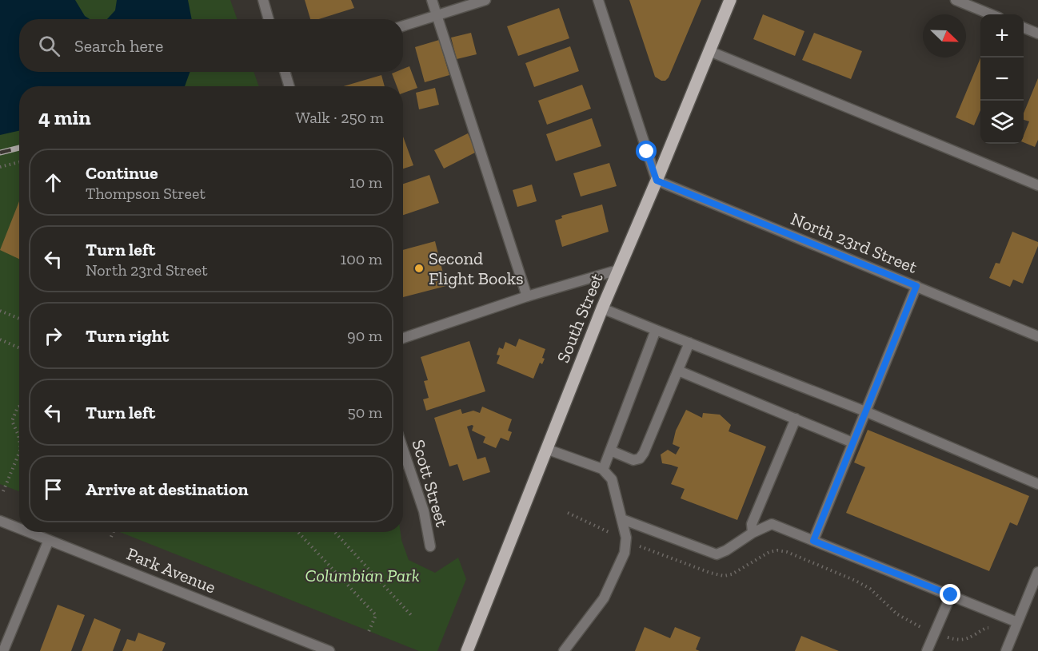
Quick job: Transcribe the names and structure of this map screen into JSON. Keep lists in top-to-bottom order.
{
  "streets": {
    "main road": ["South Street"],
    "street": ["North 23rd Street", "Scott Street", "Park Avenue"]
  },
  "crossings": [
    ["North 23rd Street", "South Street"]
  ],
  "parks": ["Columbian Park"],
  "places": ["Second Flight Books"],
  "north": "bottom right",
  "page": {
    "map_buttons": ["+", "−"],
    "search": "Search here",
    "heading": ["4 min", "Walk · 250 m"],
    "list": [
      ["Continue", "Thompson Street", "10 m"],
      ["Turn left", "North 23rd Street", "100 m"],
      ["Turn right", "90 m"],
      ["Turn left", "50 m"],
      "Arrive at destination"
    ]
  }
}
